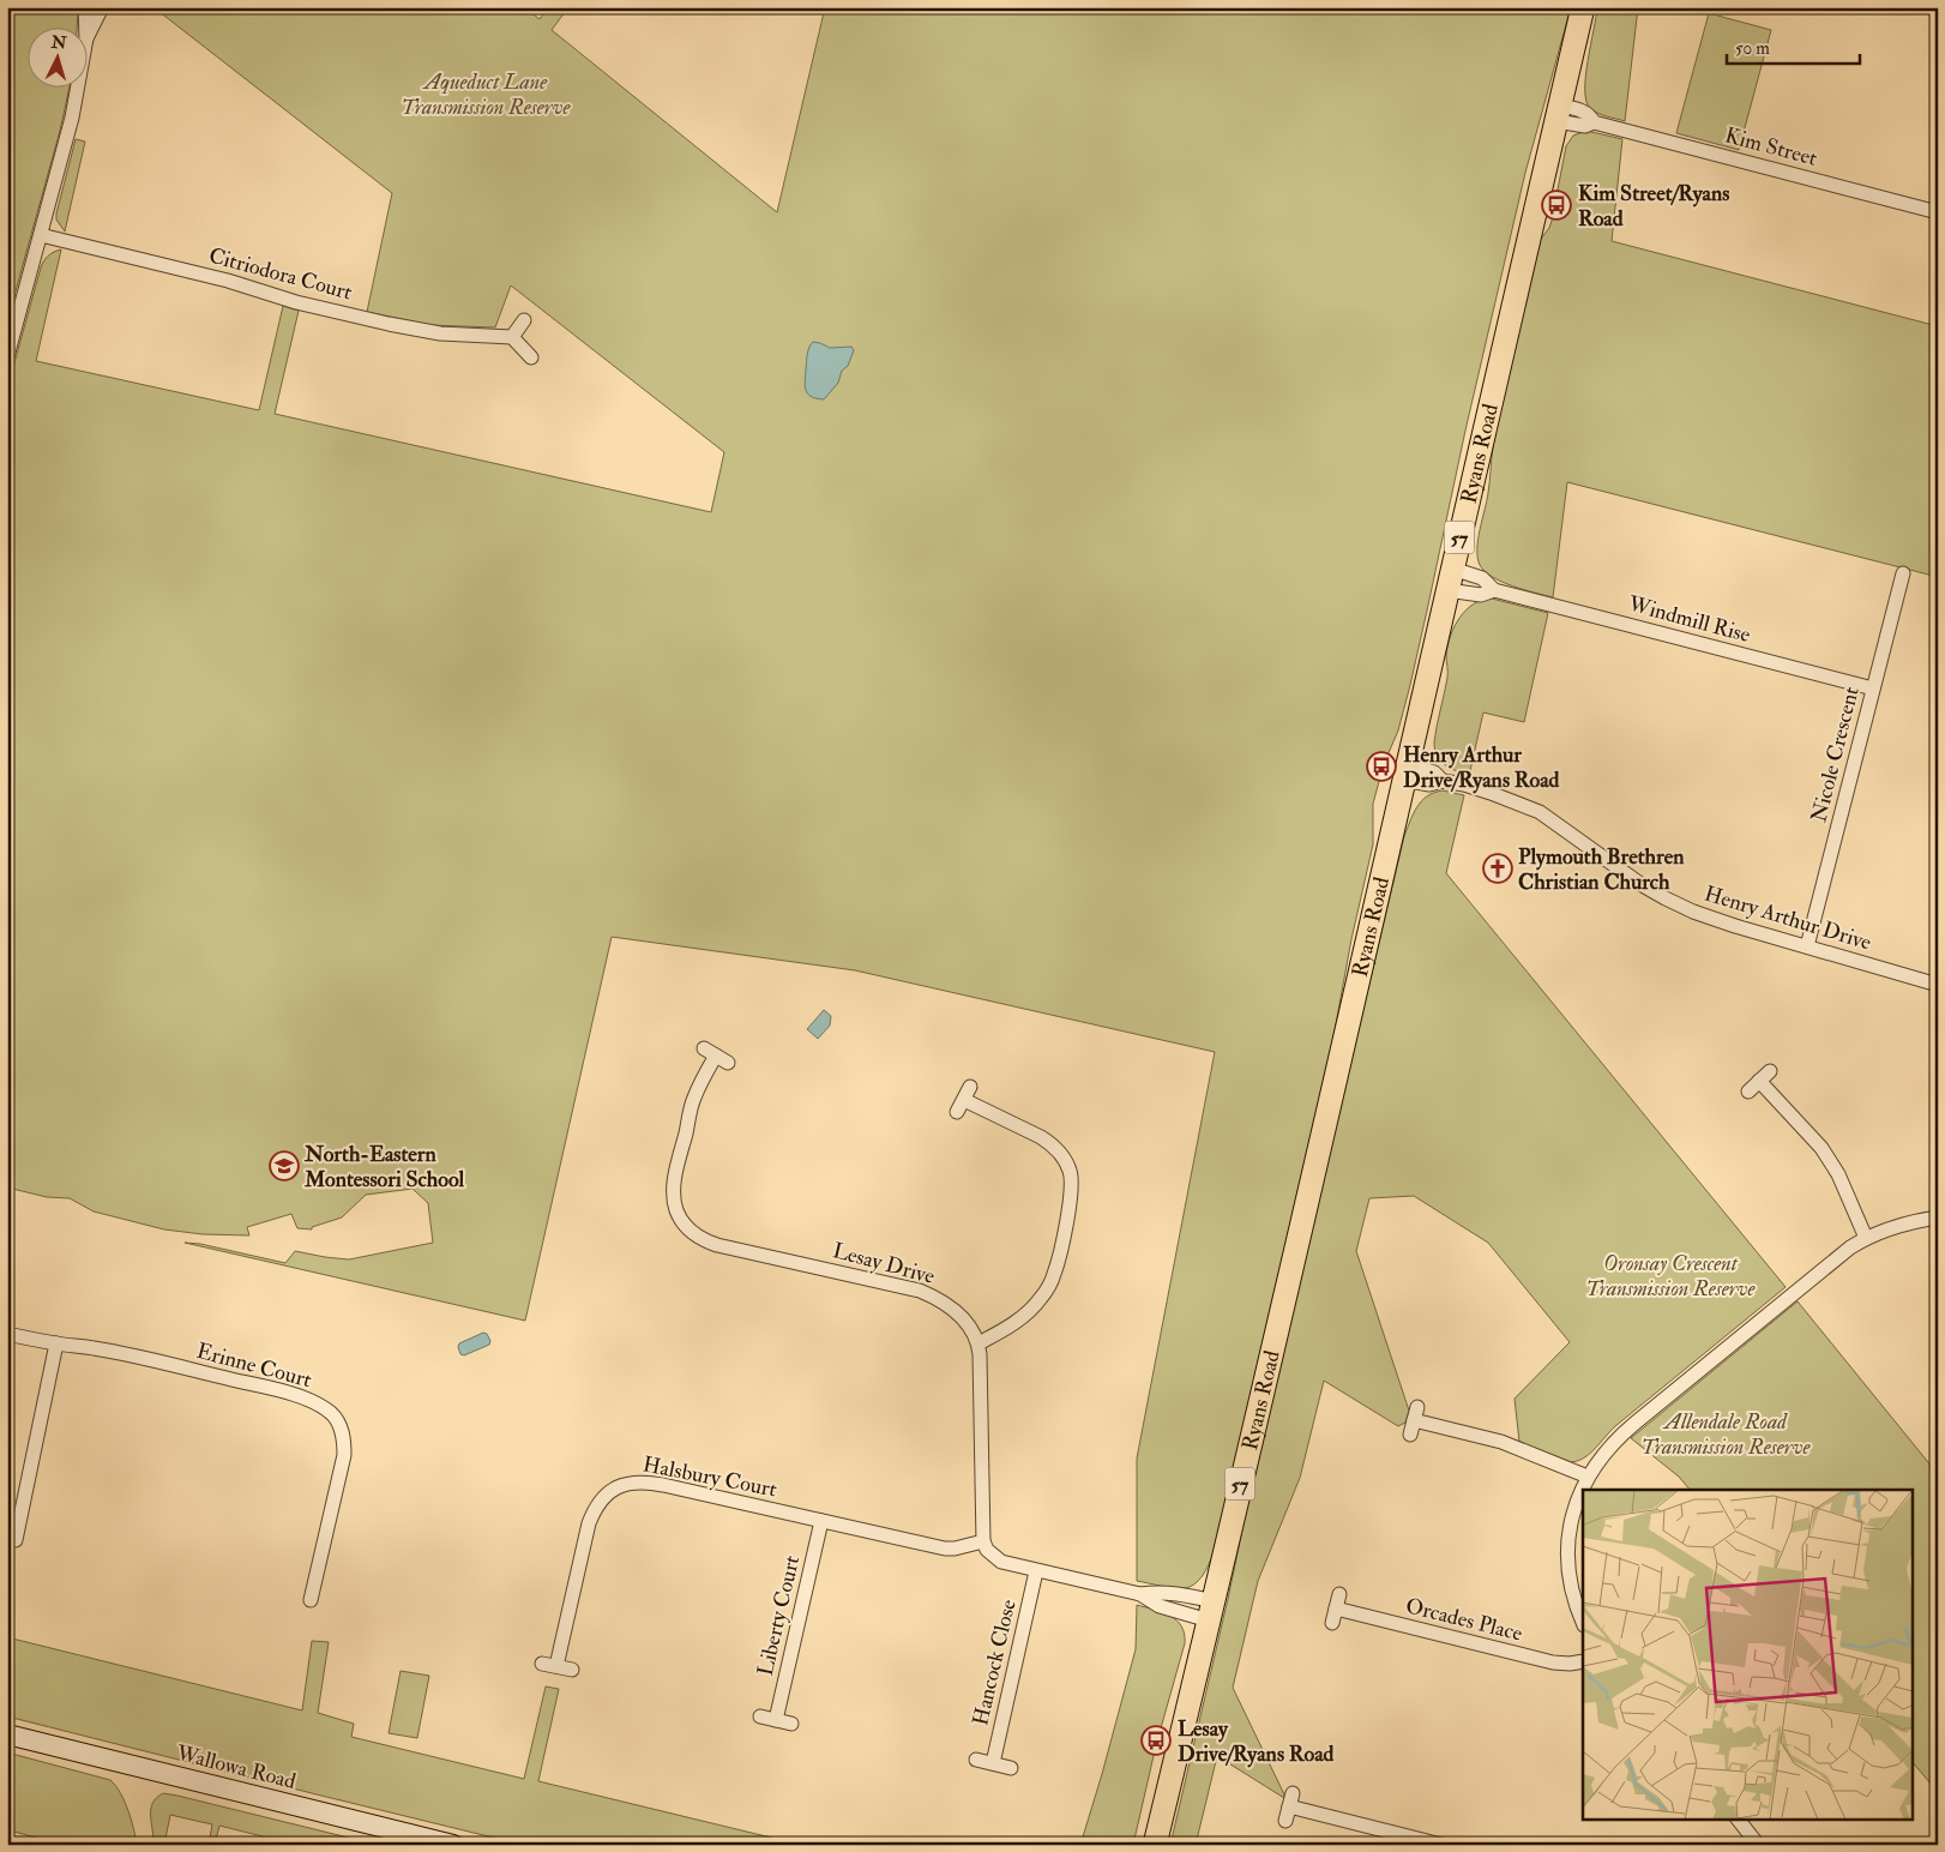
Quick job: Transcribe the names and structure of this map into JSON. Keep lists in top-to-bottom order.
{
  "streets": {
    "main road": ["Ryans Road", "57", "Wallowa Road"],
    "street": [
      "Kim Street",
      "Citriodora Court",
      "Windmill Rise",
      "Nicole Crescent",
      "Henry Arthur Drive",
      "Lesay Drive",
      "Erinne Court",
      "Halsbury Court",
      "Liberty Court",
      "Orcades Place",
      "Hancock Close"
    ]
  },
  "crossings": [
    ["Kim Street", "Ryans Road"],
    ["Ryans Road", "Windmill Rise"],
    ["Ryans Road", "Henry Arthur Drive"],
    ["Windmill Rise", "Nicole Crescent"],
    ["Nicole Crescent", "Henry Arthur Drive"],
    ["Lesay Drive", "Halsbury Court"],
    ["Halsbury Court", "Liberty Court"]
  ],
  "parks": ["Aqueduct Lane Transmission Reserve", "Oronsay Crescent Transmission Reserve", "Allendale Road Transmission Reserve"],
  "places": {
    "bus stop": ["Kim Street/Ryans Road", "Henry Arthur Drive/Ryans Road", "Lesay Drive/Ryans Road"],
    "church": ["Plymouth Brethren Christian Church"],
    "school or university": ["North-Eastern Montessori School"]
  },
  "scale_bar": "50 m",
  "north": "top"
}
